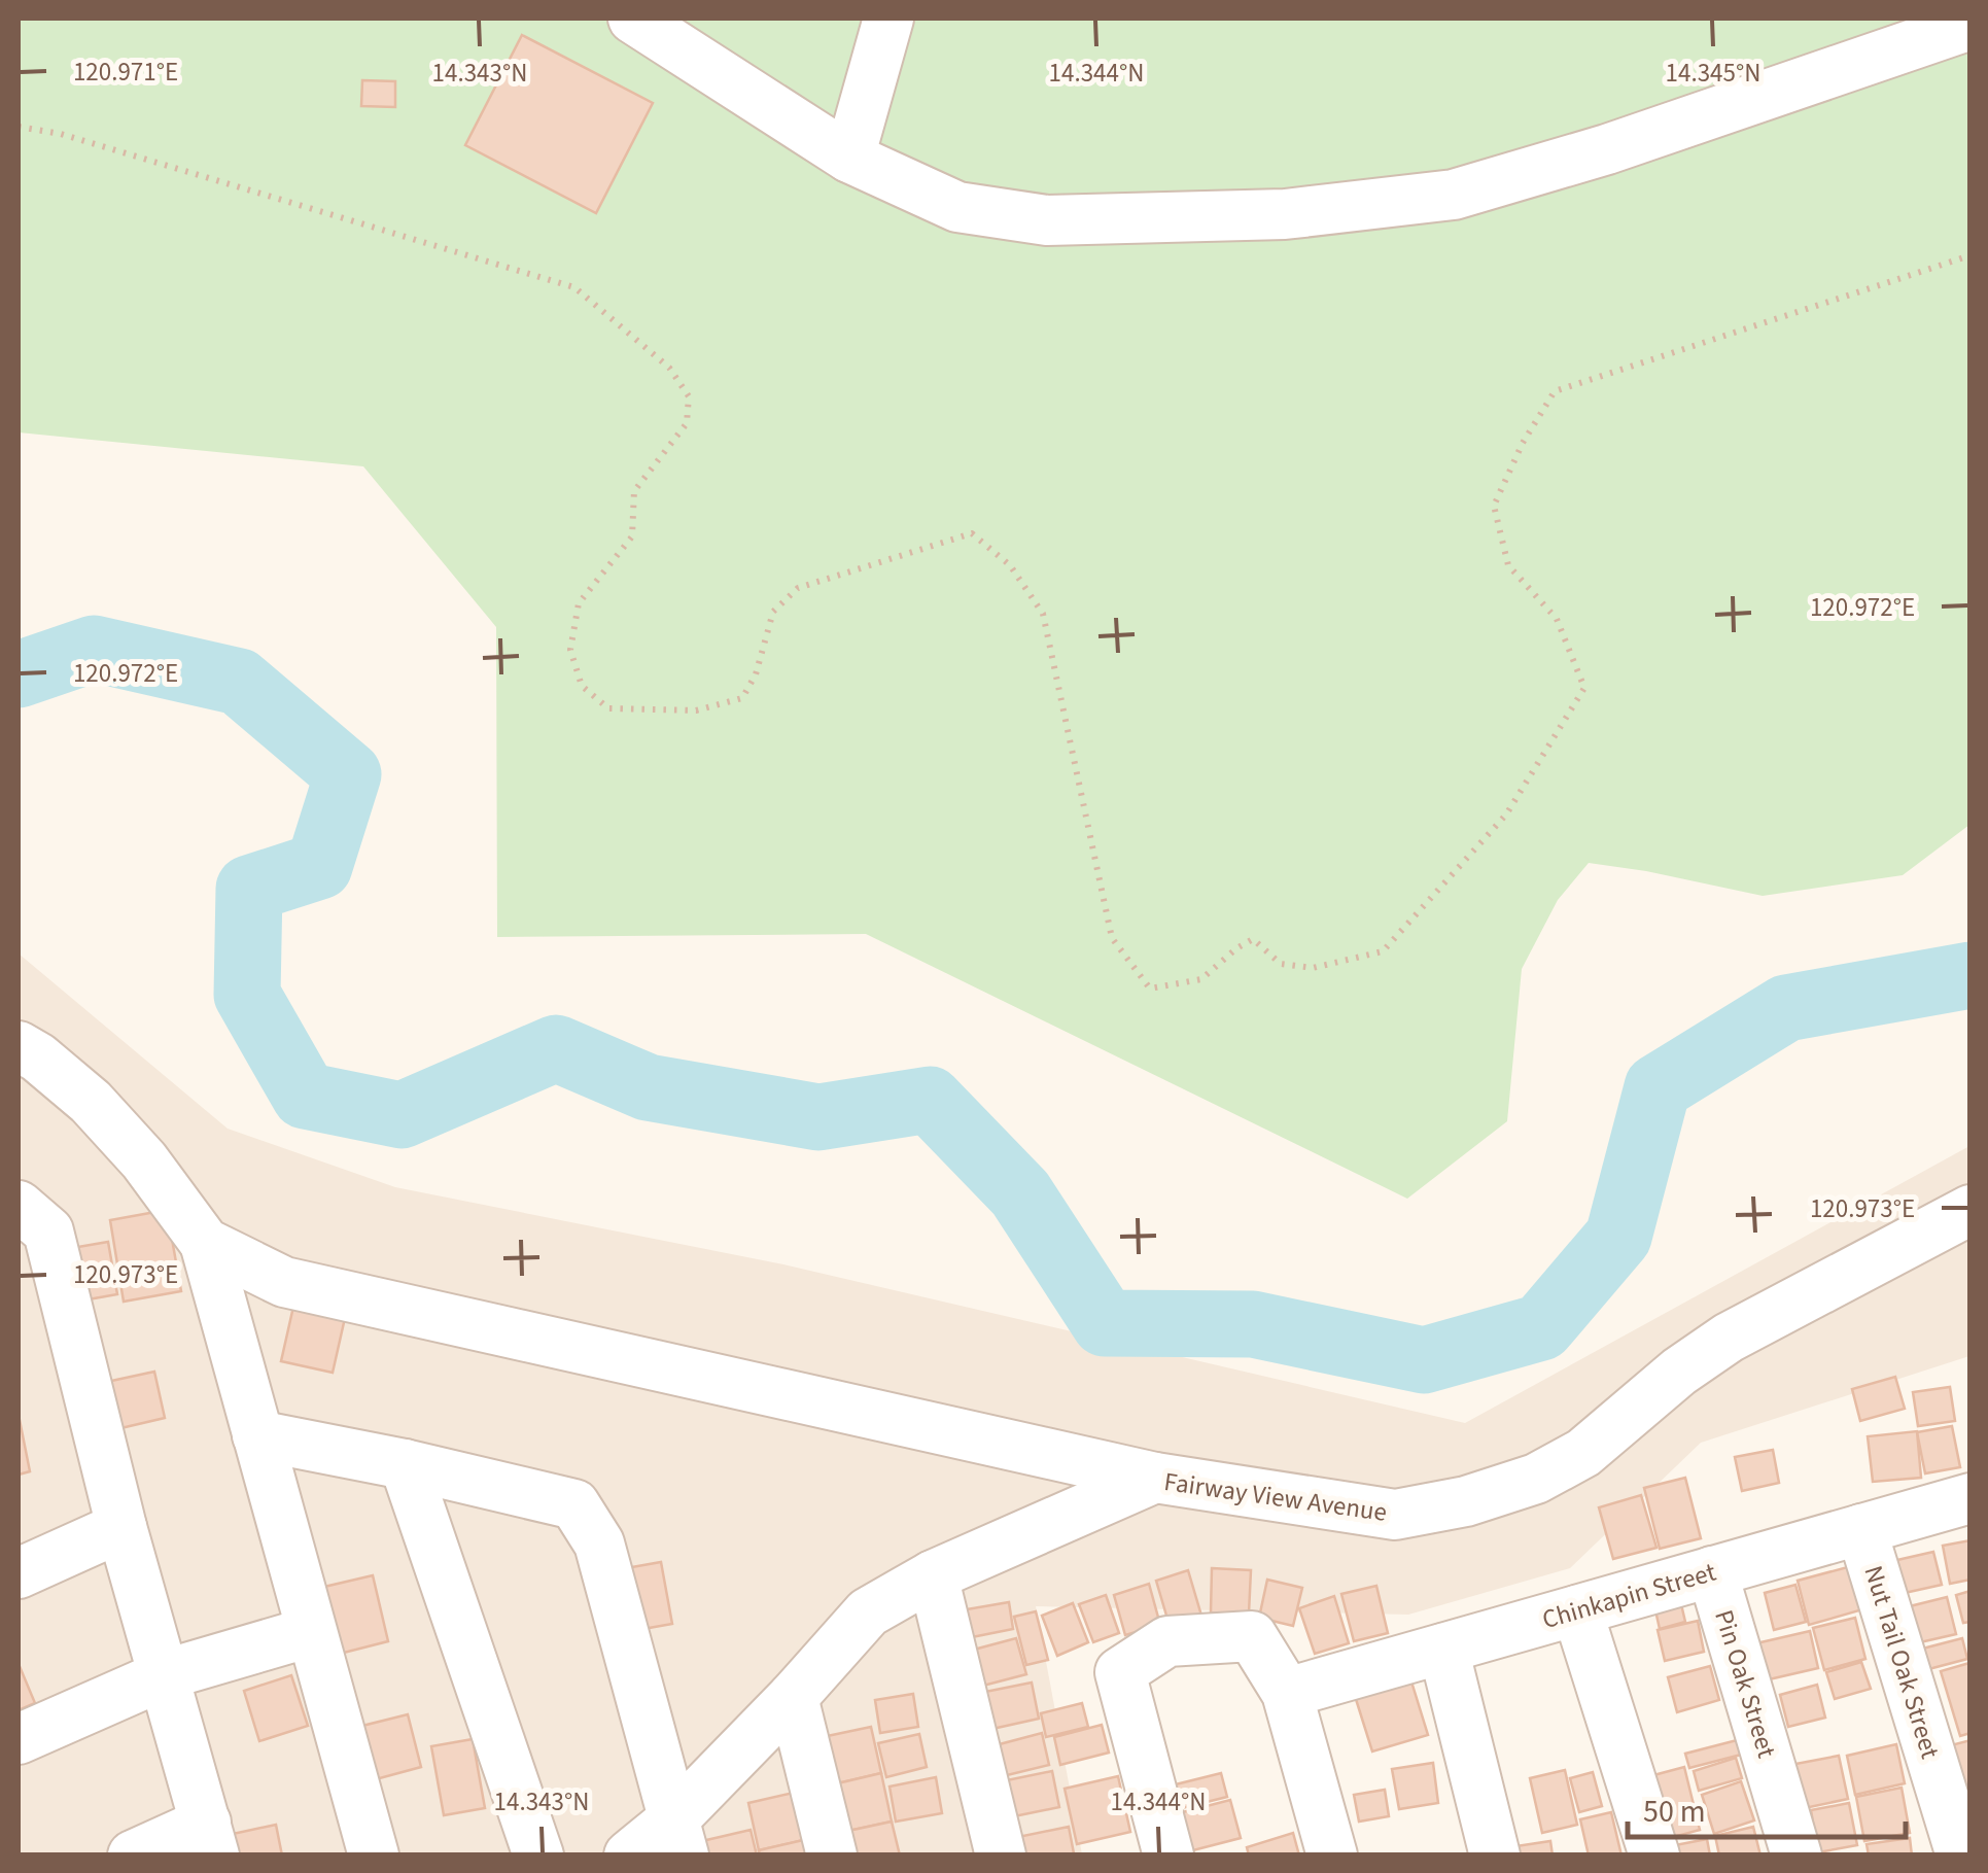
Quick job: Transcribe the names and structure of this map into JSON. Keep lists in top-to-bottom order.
{
  "streets": {
    "street": [
      "Fairway View Avenue",
      "Chinkapin Street",
      "Nut Tail Oak Street",
      "Pin Oak Street"
    ]
  },
  "crossings": [
    ["Chinkapin Street", "Nut Tail Oak Street"],
    ["Chinkapin Street", "Pin Oak Street"]
  ],
  "scale_bar": "50 m",
  "coordinates": [
    "120.971°E",
    "14.343°N",
    "14.344°N",
    "14.345°N",
    "120.972°E",
    "120.973°E"
  ]
}
